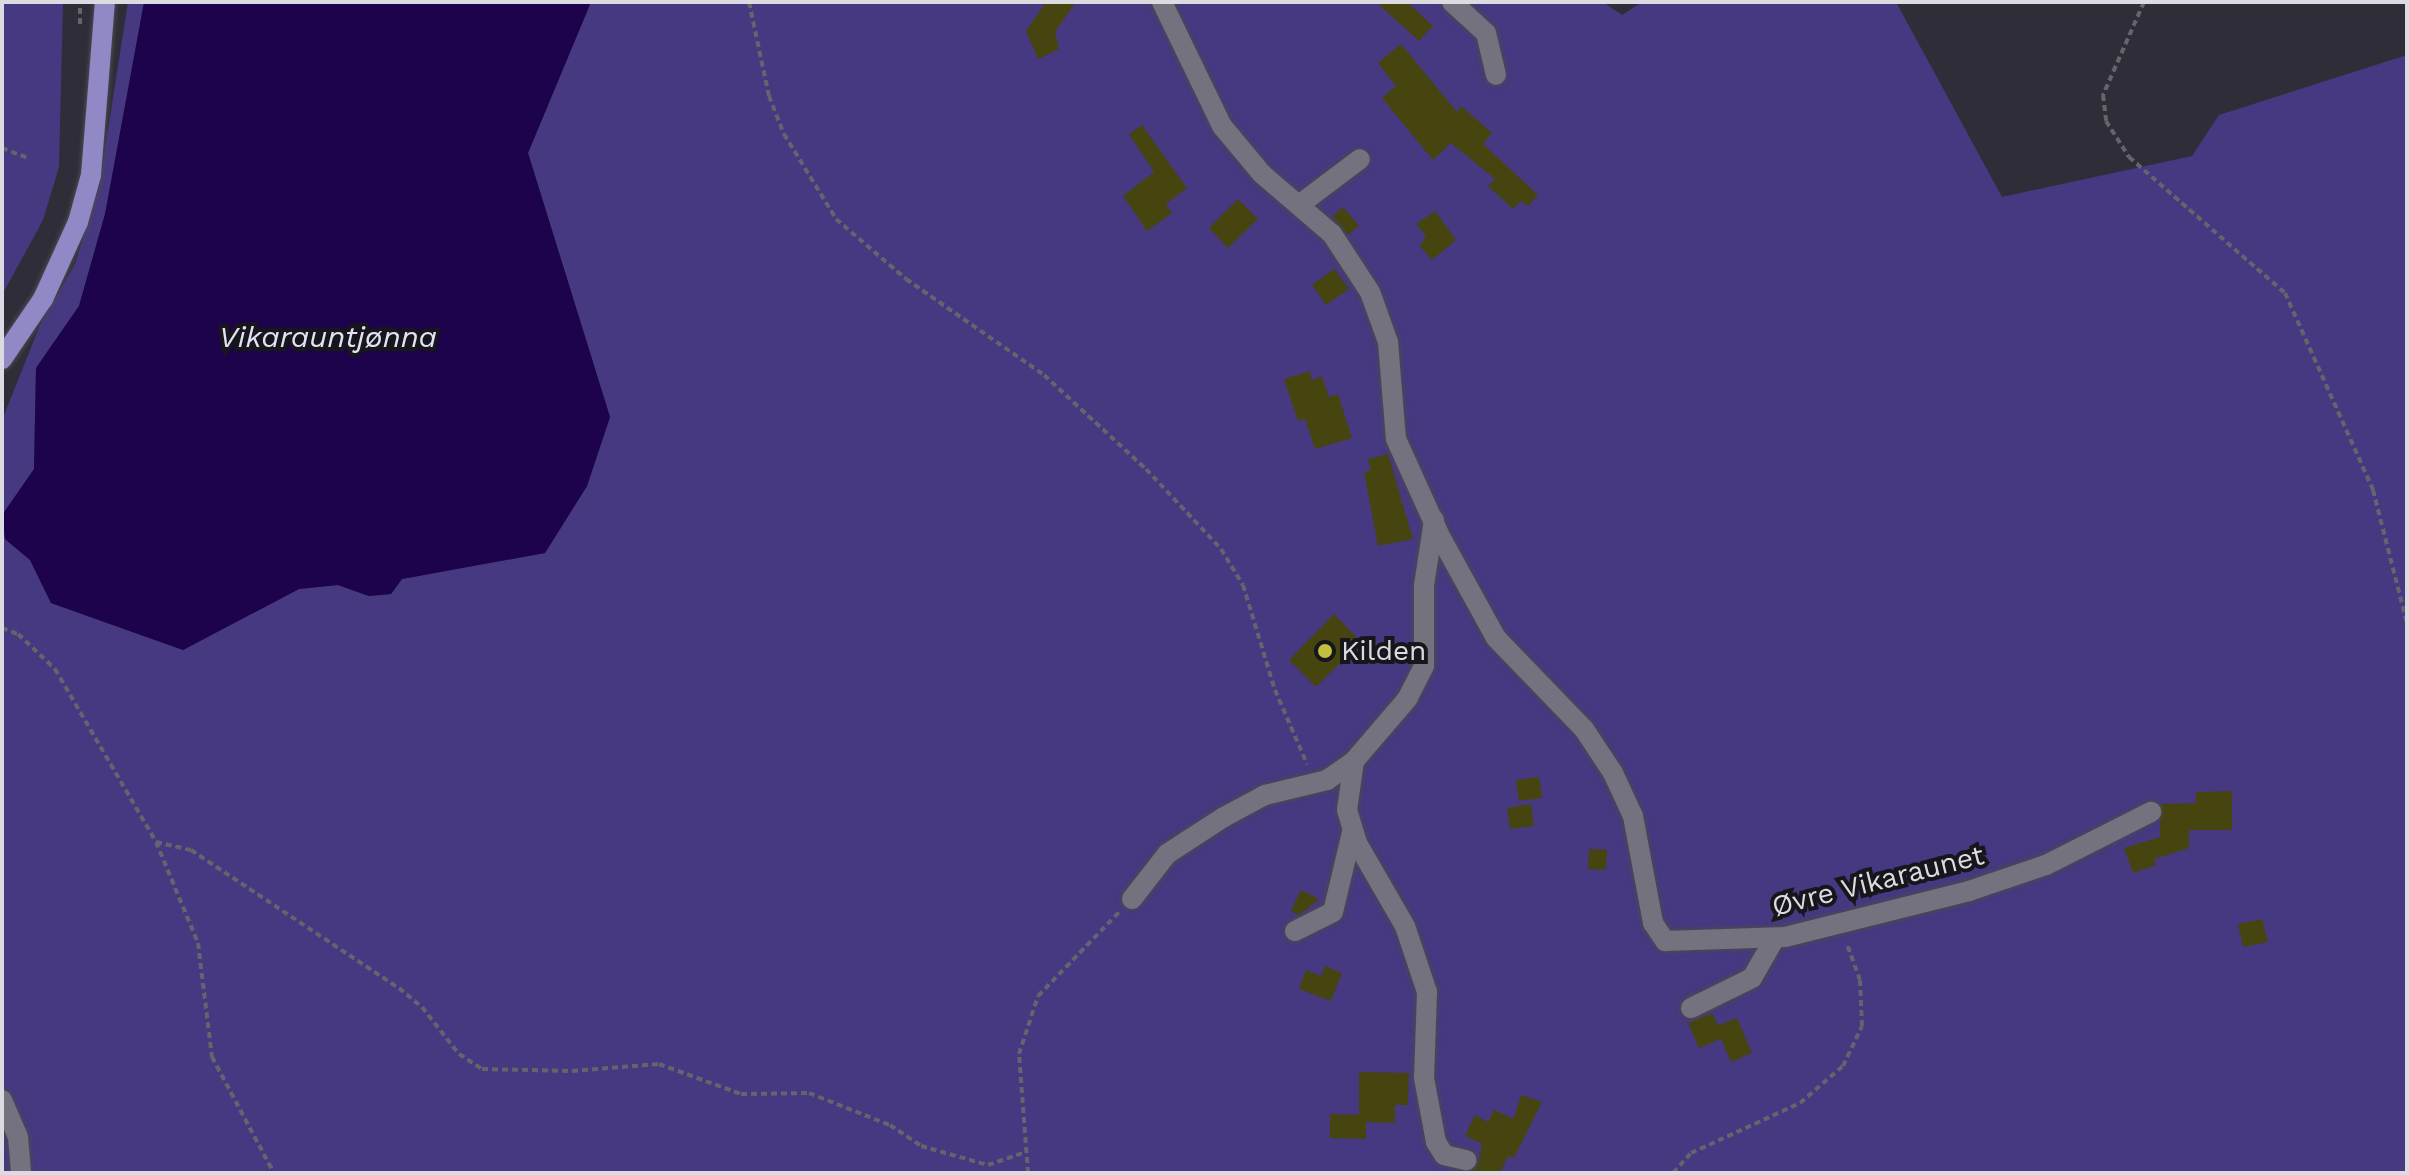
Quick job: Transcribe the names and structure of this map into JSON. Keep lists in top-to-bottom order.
{
  "streets": {
    "street": ["Øvre Vikaraunet"]
  },
  "water": ["Vikarauntjønna"],
  "places": ["Kilden"]
}
